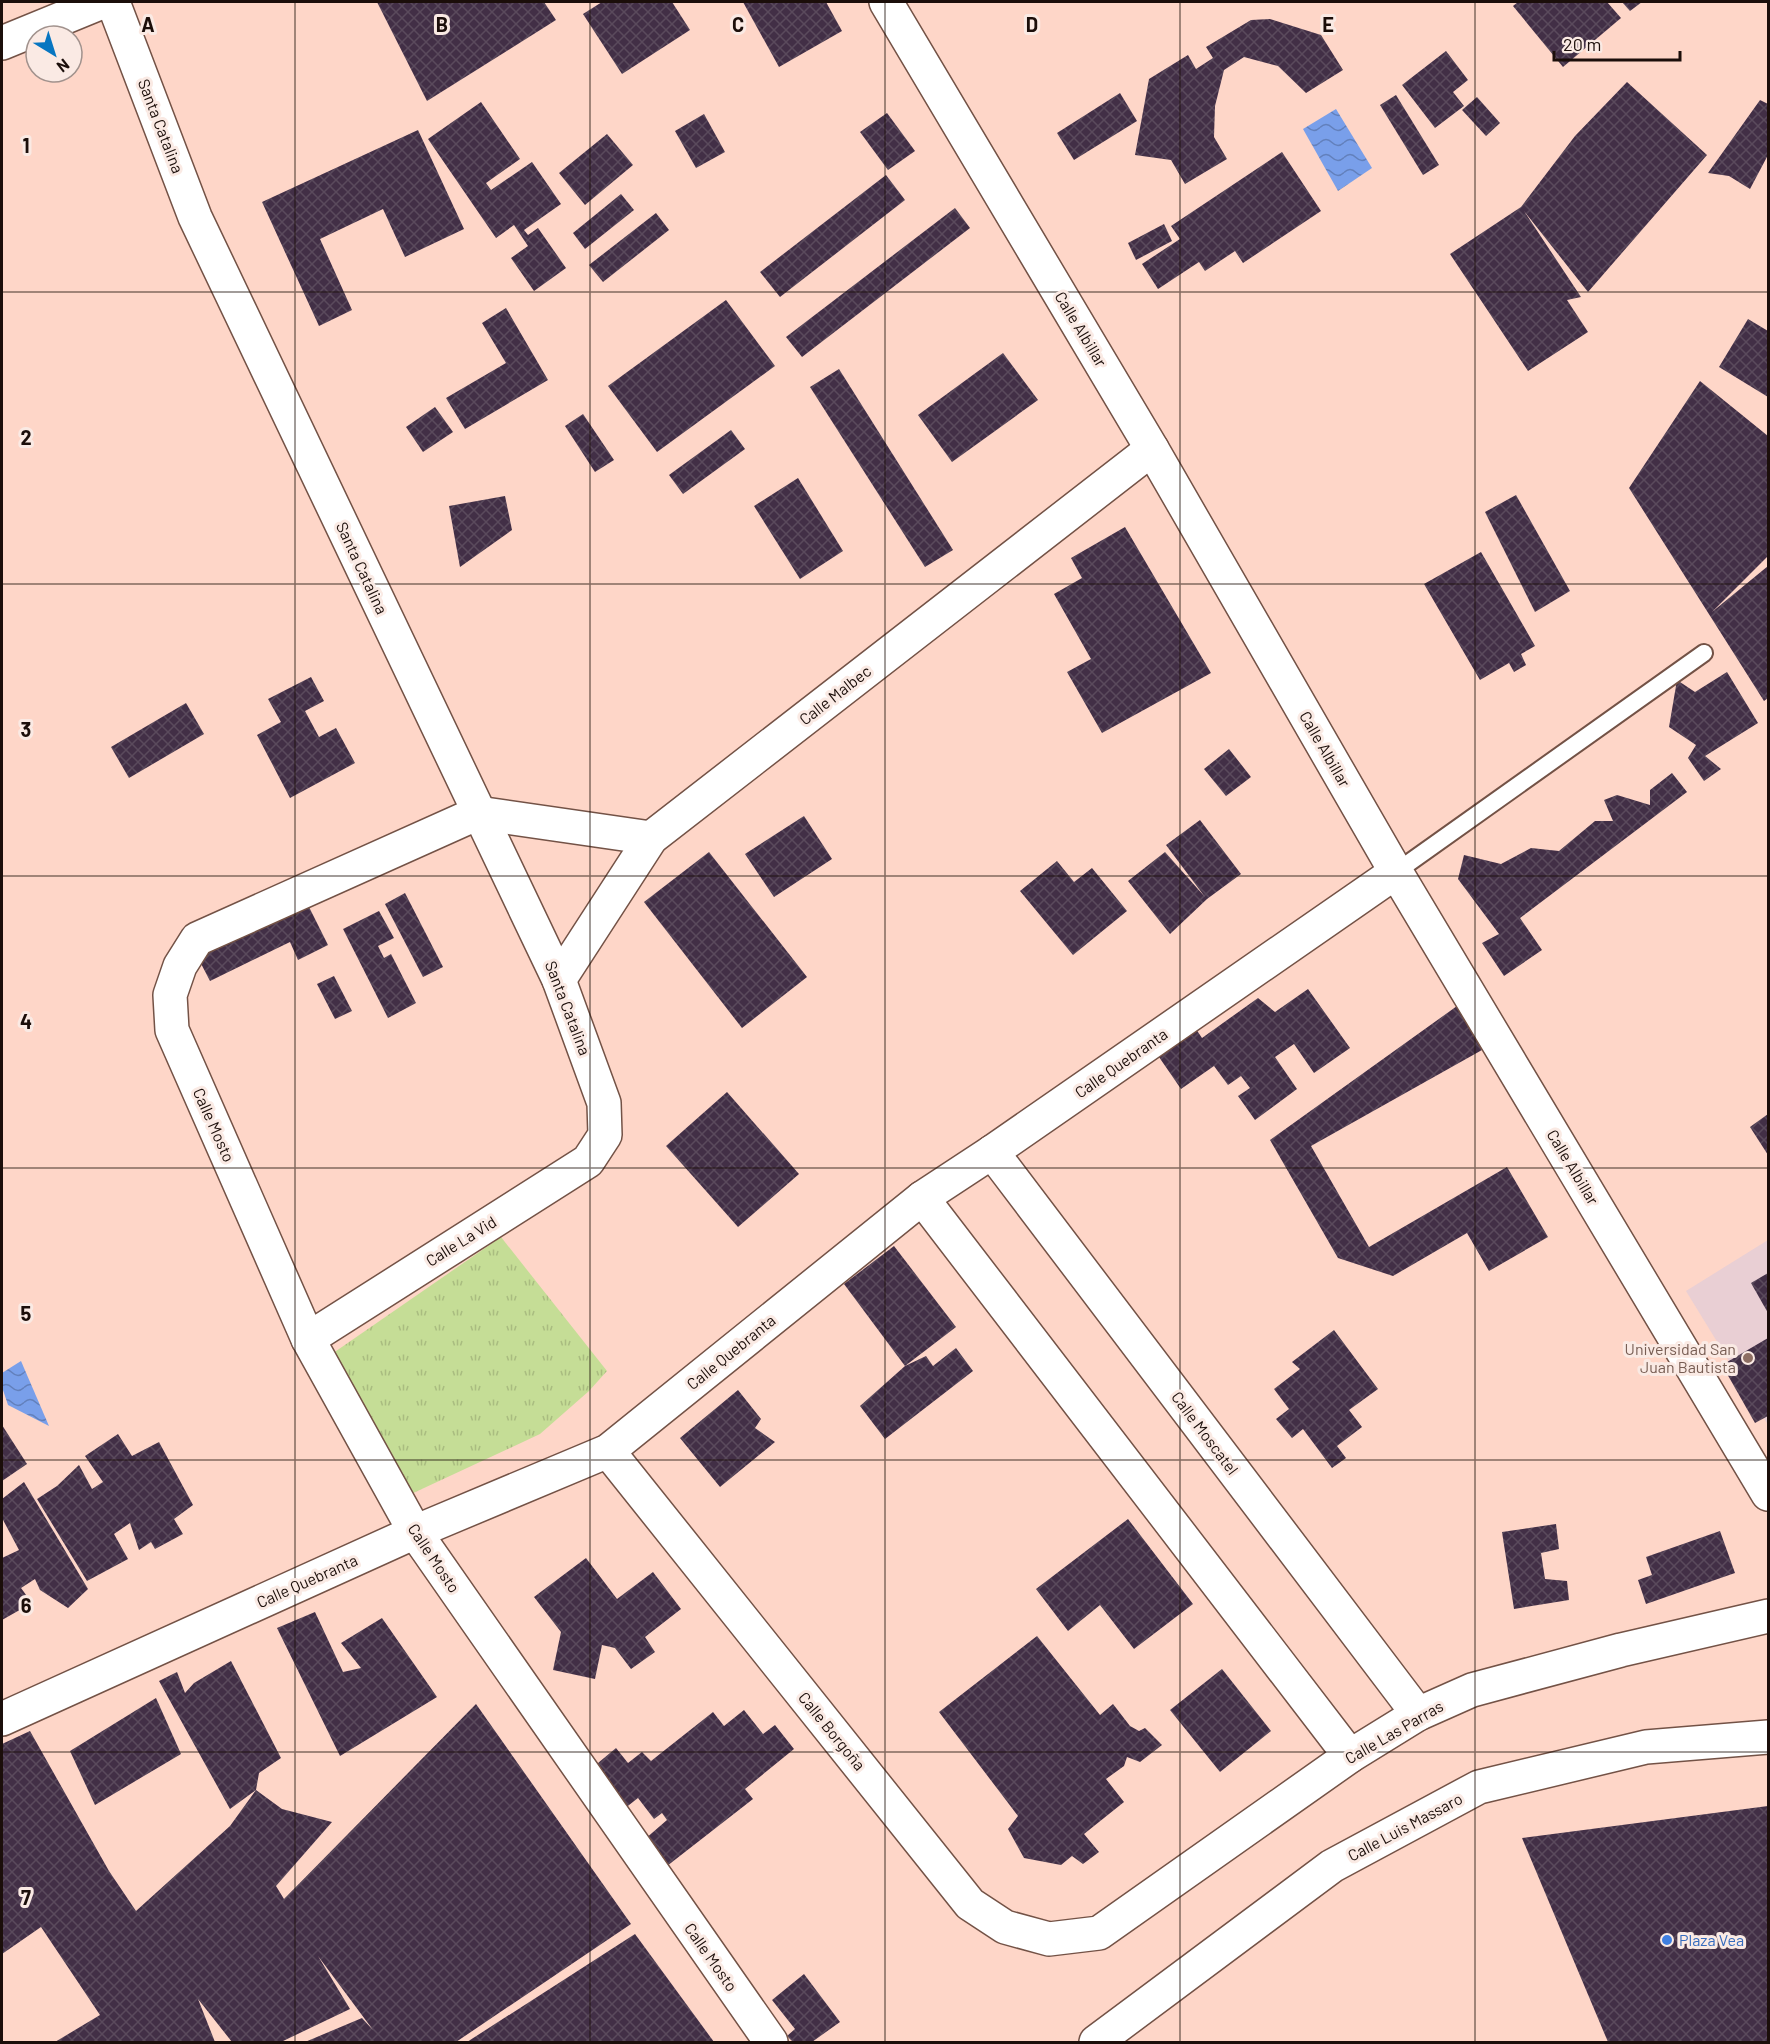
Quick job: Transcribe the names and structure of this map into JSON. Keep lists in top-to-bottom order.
{
  "streets": {
    "street": [
      "Santa Catalina",
      "Calle Albillar",
      "Calle Malbec",
      "Calle Quebranta",
      "Calle Mosto",
      "Calle La Vid",
      "Calle Moscatel",
      "Calle Borgoña",
      "Calle Las Parras",
      "Calle Luis Massaro"
    ]
  },
  "crossings": [
    ["Santa Catalina", "Calle Malbec"],
    ["Santa Catalina", "Calle Mosto"],
    ["Santa Catalina", "Calle La Vid"],
    ["Calle Albillar", "Calle Malbec"],
    ["Calle Albillar", "Calle Quebranta"],
    ["Calle Quebranta", "Calle Mosto"],
    ["Calle Quebranta", "Calle Moscatel"],
    ["Calle Quebranta", "Calle Borgoña"],
    ["Calle Mosto", "Calle La Vid"],
    ["Calle Moscatel", "Calle Las Parras"],
    ["Calle Borgoña", "Calle Las Parras"]
  ],
  "places": ["Universidad San Juan Bautista", "Plaza Vea"],
  "scale_bar": "20 m",
  "north": "bottom right",
  "grid": {
    "columns": [
      "A",
      "B",
      "C",
      "D",
      "E"
    ],
    "rows": [
      "1",
      "2",
      "3",
      "4",
      "5",
      "6",
      "7"
    ]
  }
}
